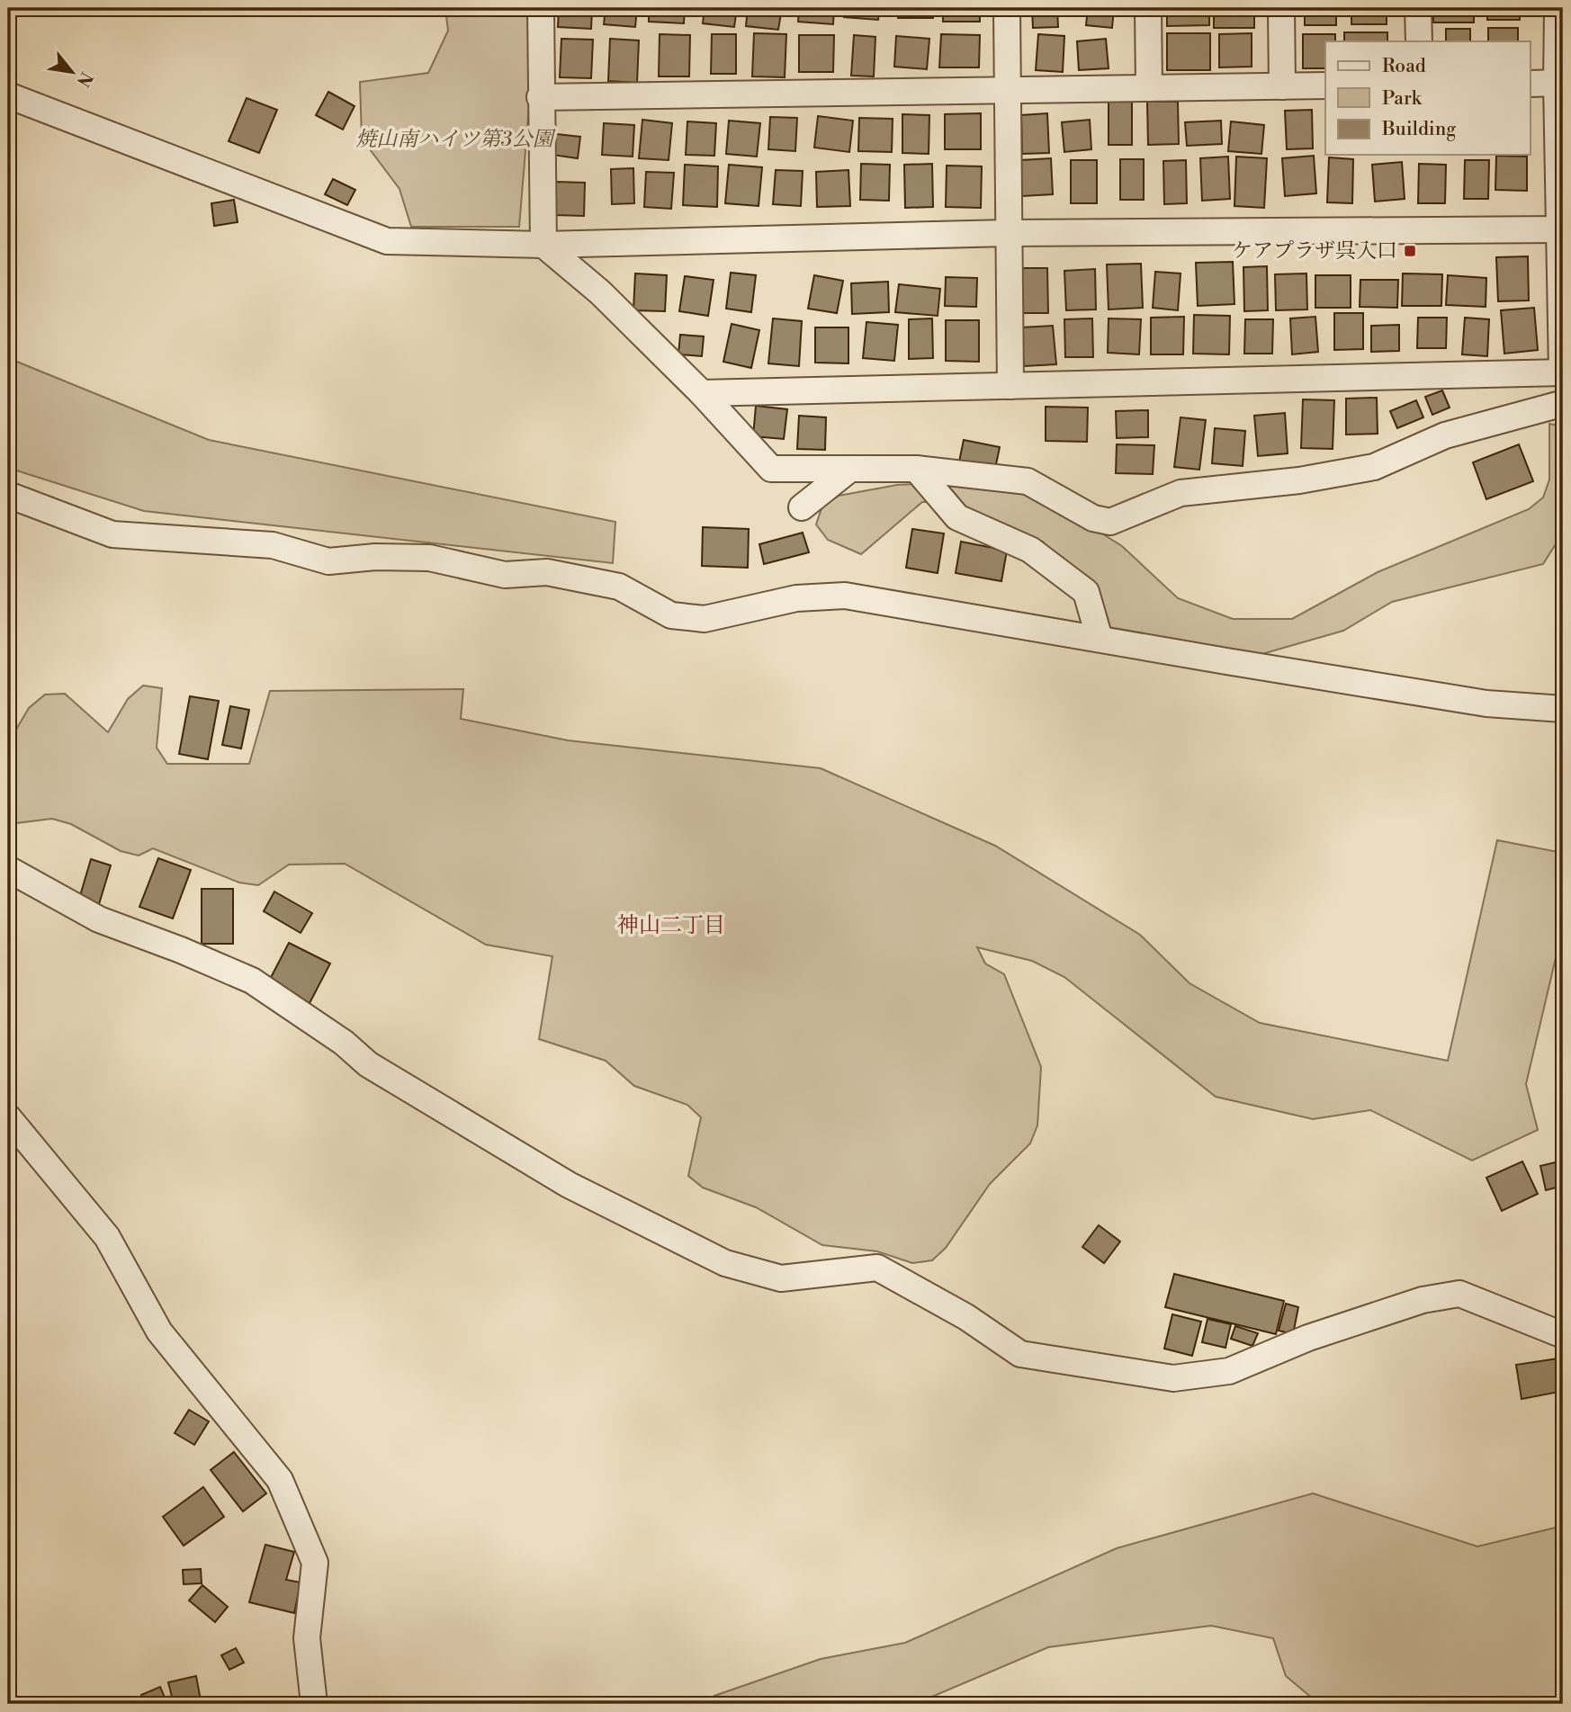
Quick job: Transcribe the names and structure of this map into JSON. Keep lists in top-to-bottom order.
{
  "districts": ["神山二丁目"],
  "parks": ["焼山南ハイツ第3公園"],
  "places": {
    "transit": ["ケアプラザ呉入口"]
  },
  "legend": ["Road", "Park", "Building"],
  "north": "bottom right"
}
